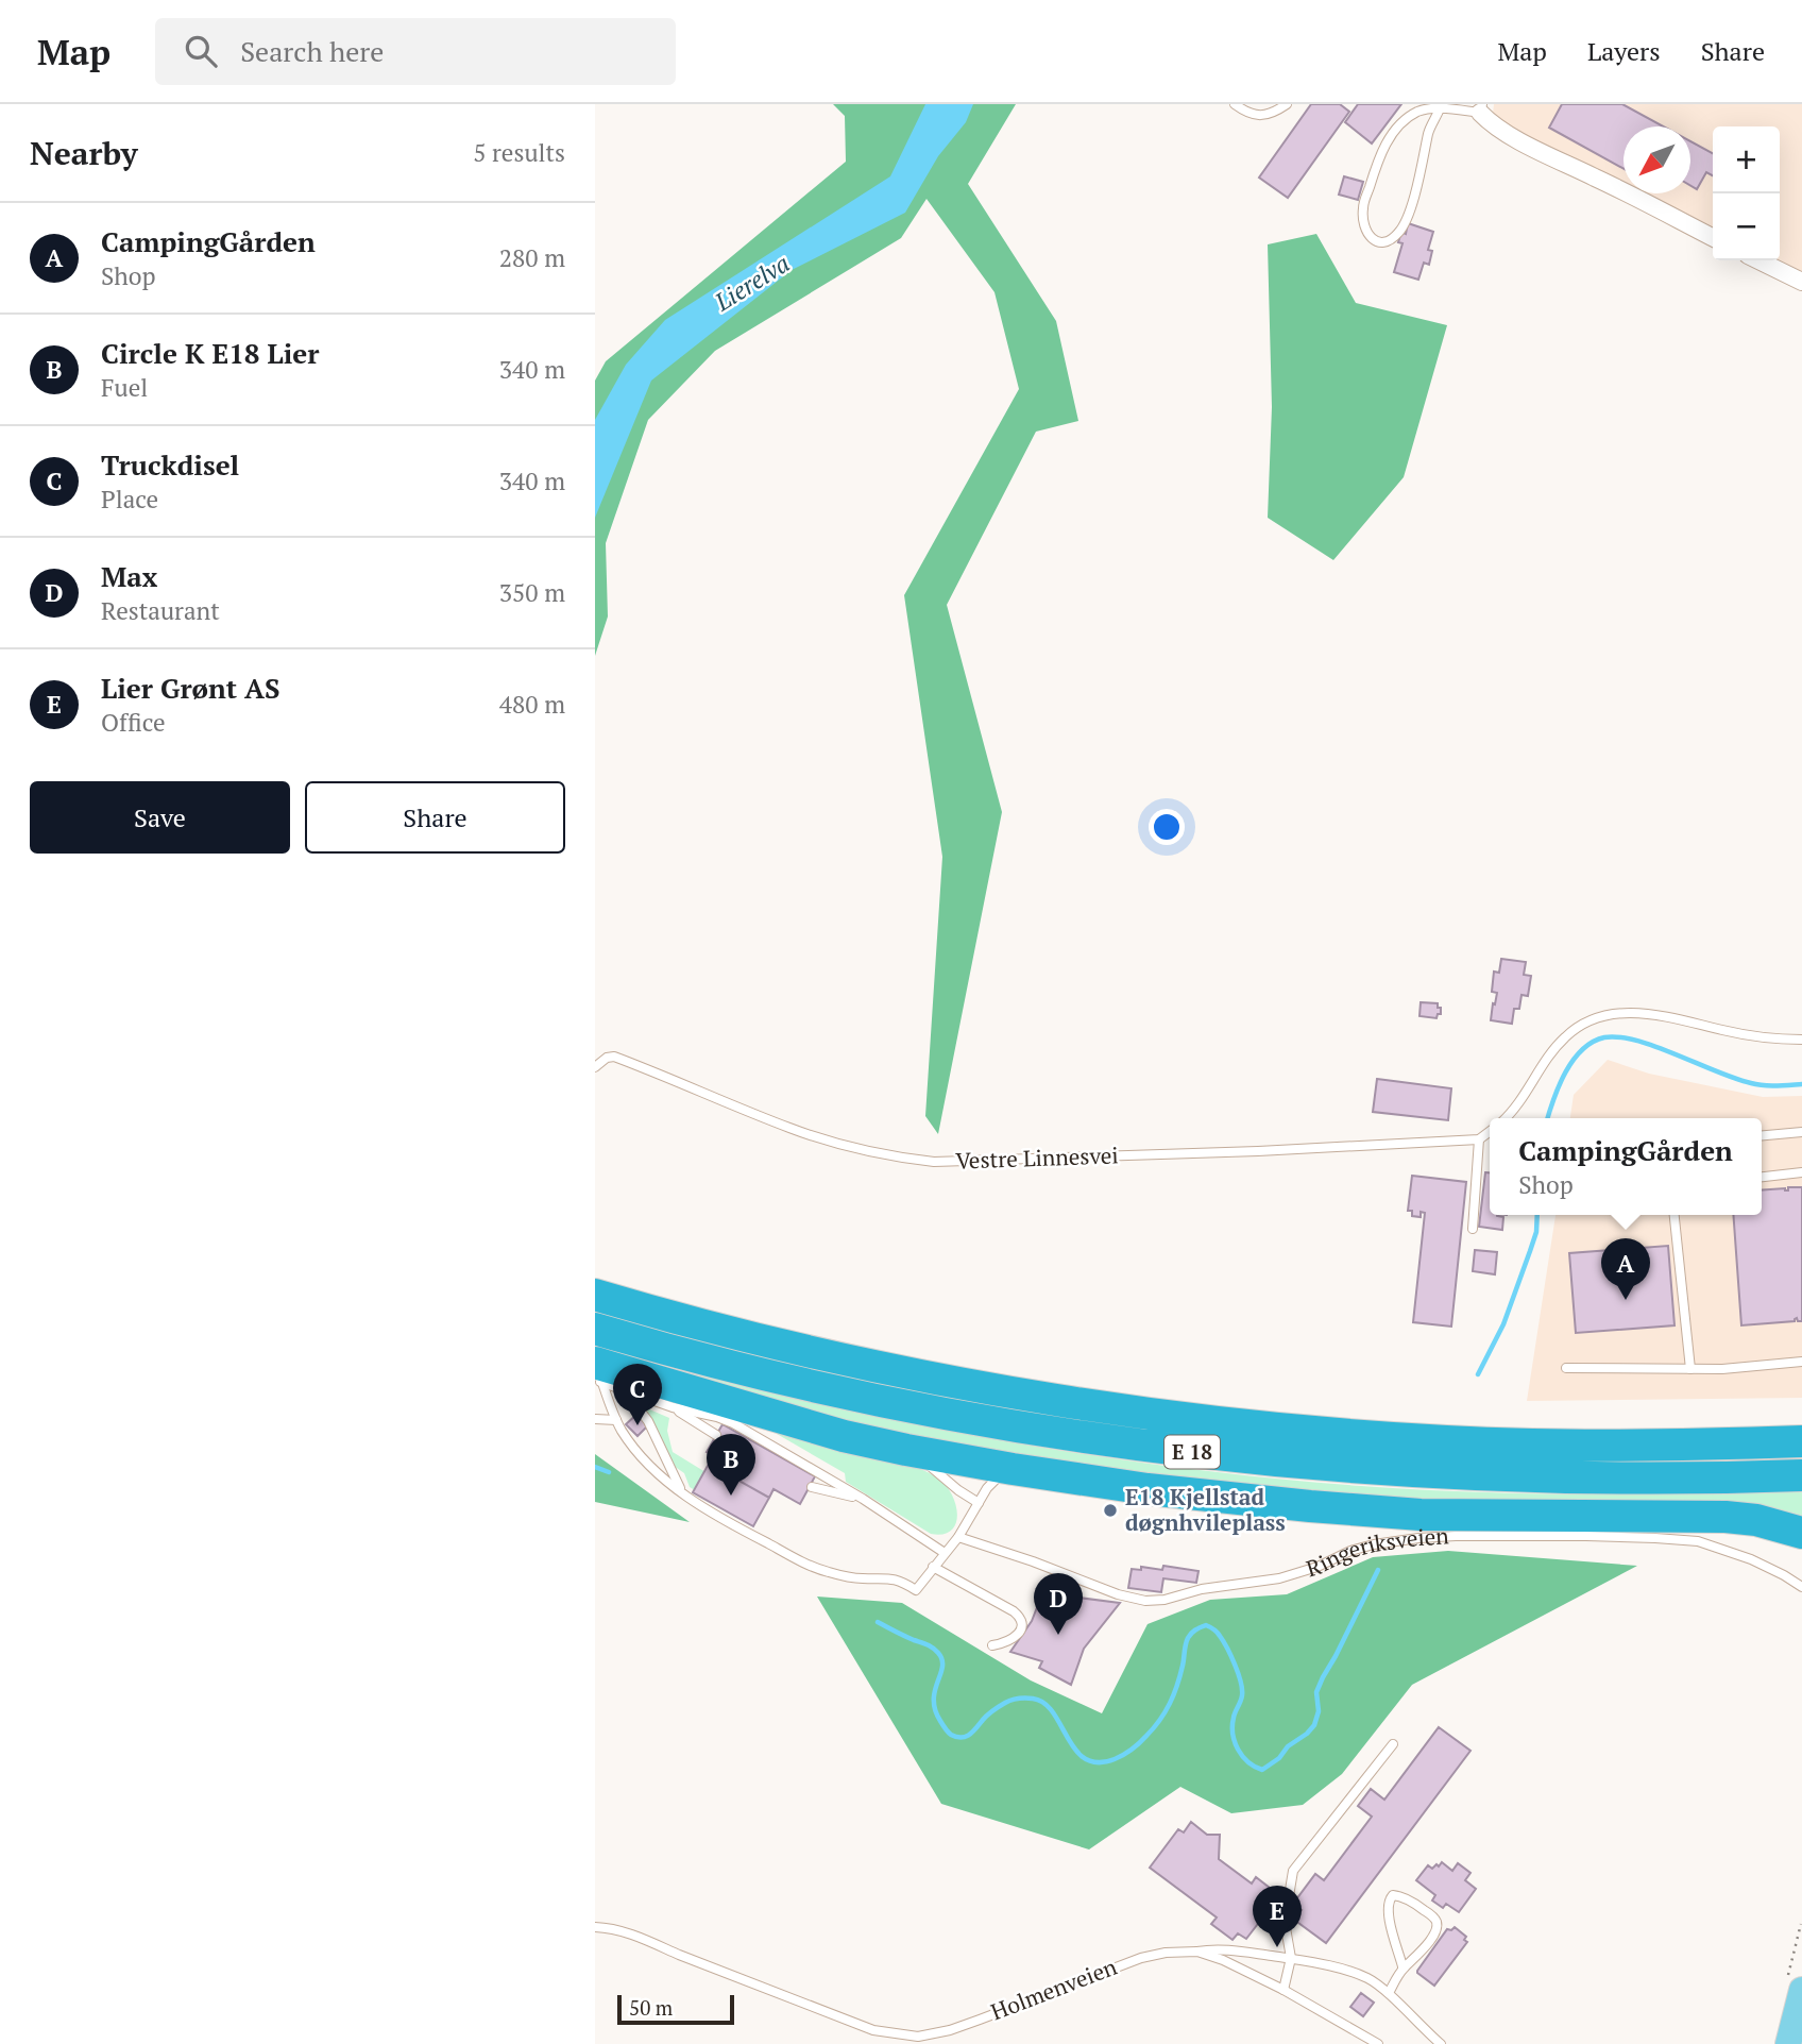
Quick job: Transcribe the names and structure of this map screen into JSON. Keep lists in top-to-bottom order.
{
  "streets": {
    "highway": ["E 18"],
    "lane": ["Vestre Linnesvei", "Ringeriksveien", "Holmenveien"]
  },
  "water": ["Lierelva"],
  "places": ["E18 Kjellstad døgnhvileplass"],
  "scale_bar": "50 m",
  "north": "bottom left",
  "page": {
    "header": "Map",
    "search": "Search here",
    "nav": ["Map", "Layers", "Share"],
    "heading": ["Nearby", "5 results"],
    "map_buttons": ["+", "−"],
    "list": [
      {
        "mark": "A",
        "name": "CampingGården",
        "note": "Shop",
        "value": "280 m"
      },
      {
        "mark": "B",
        "name": "Circle K E18 Lier",
        "note": "Fuel",
        "value": "340 m"
      },
      {
        "mark": "C",
        "name": "Truckdisel",
        "note": "Place",
        "value": "340 m"
      },
      {
        "mark": "D",
        "name": "Max",
        "note": "Restaurant",
        "value": "350 m"
      },
      {
        "mark": "E",
        "name": "Lier Grønt AS",
        "note": "Office",
        "value": "480 m"
      }
    ],
    "buttons": ["Save", "Share"],
    "popup": ["CampingGården", "Shop"],
    "pins": [
      "A",
      "C",
      "B",
      "D",
      "E"
    ],
    "scale": "50 m"
  }
}
